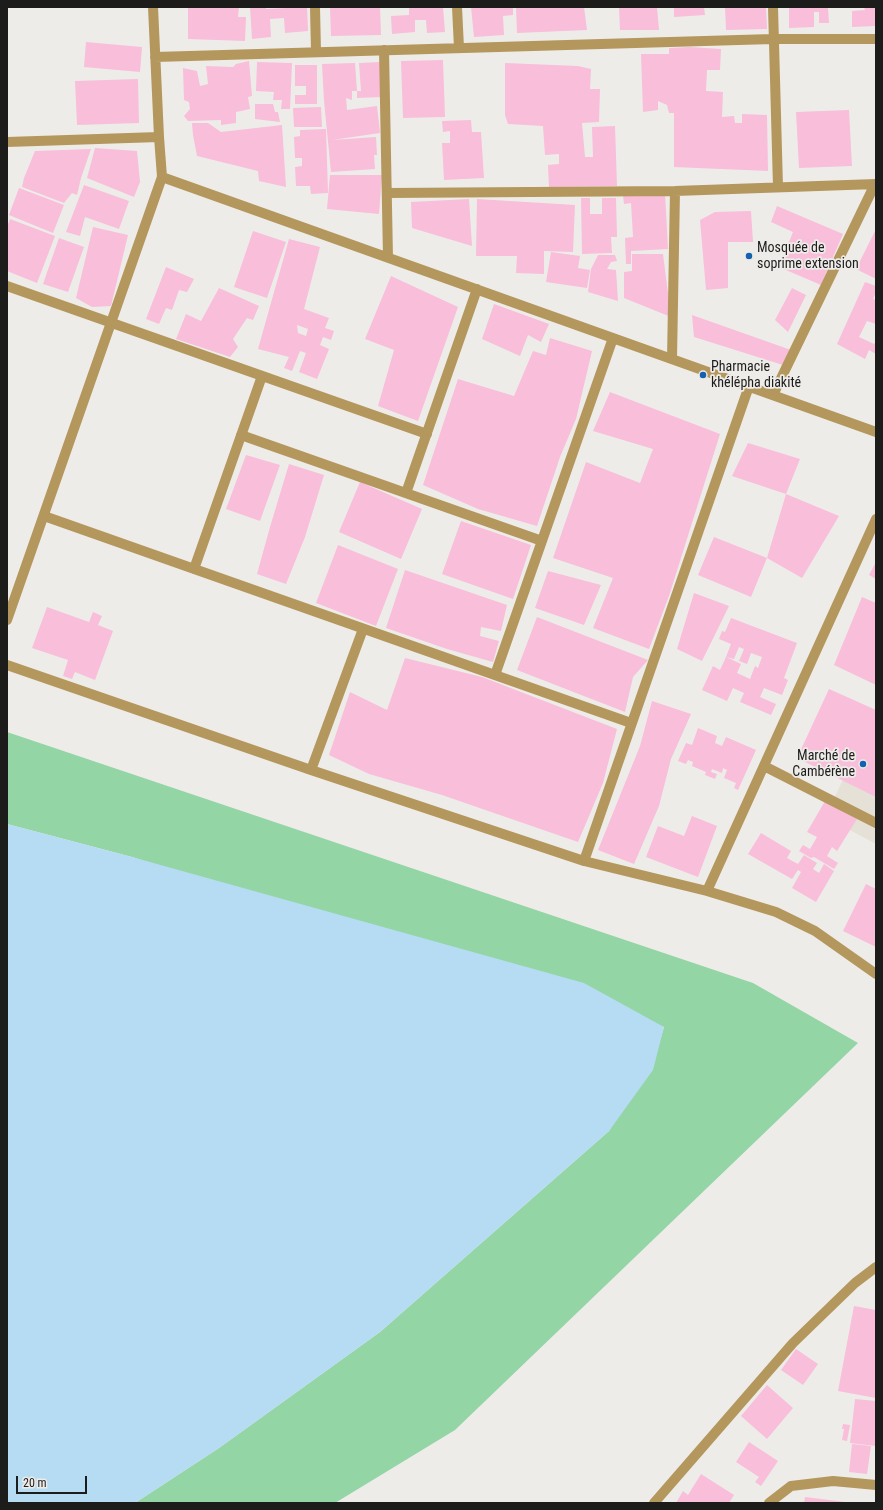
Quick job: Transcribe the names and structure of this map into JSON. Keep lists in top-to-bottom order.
{
  "places": ["Mosquée de soprime extension", "Pharmacie khélépha diakité", "Marché de Cambérène"],
  "scale_bar": "20 m"
}
